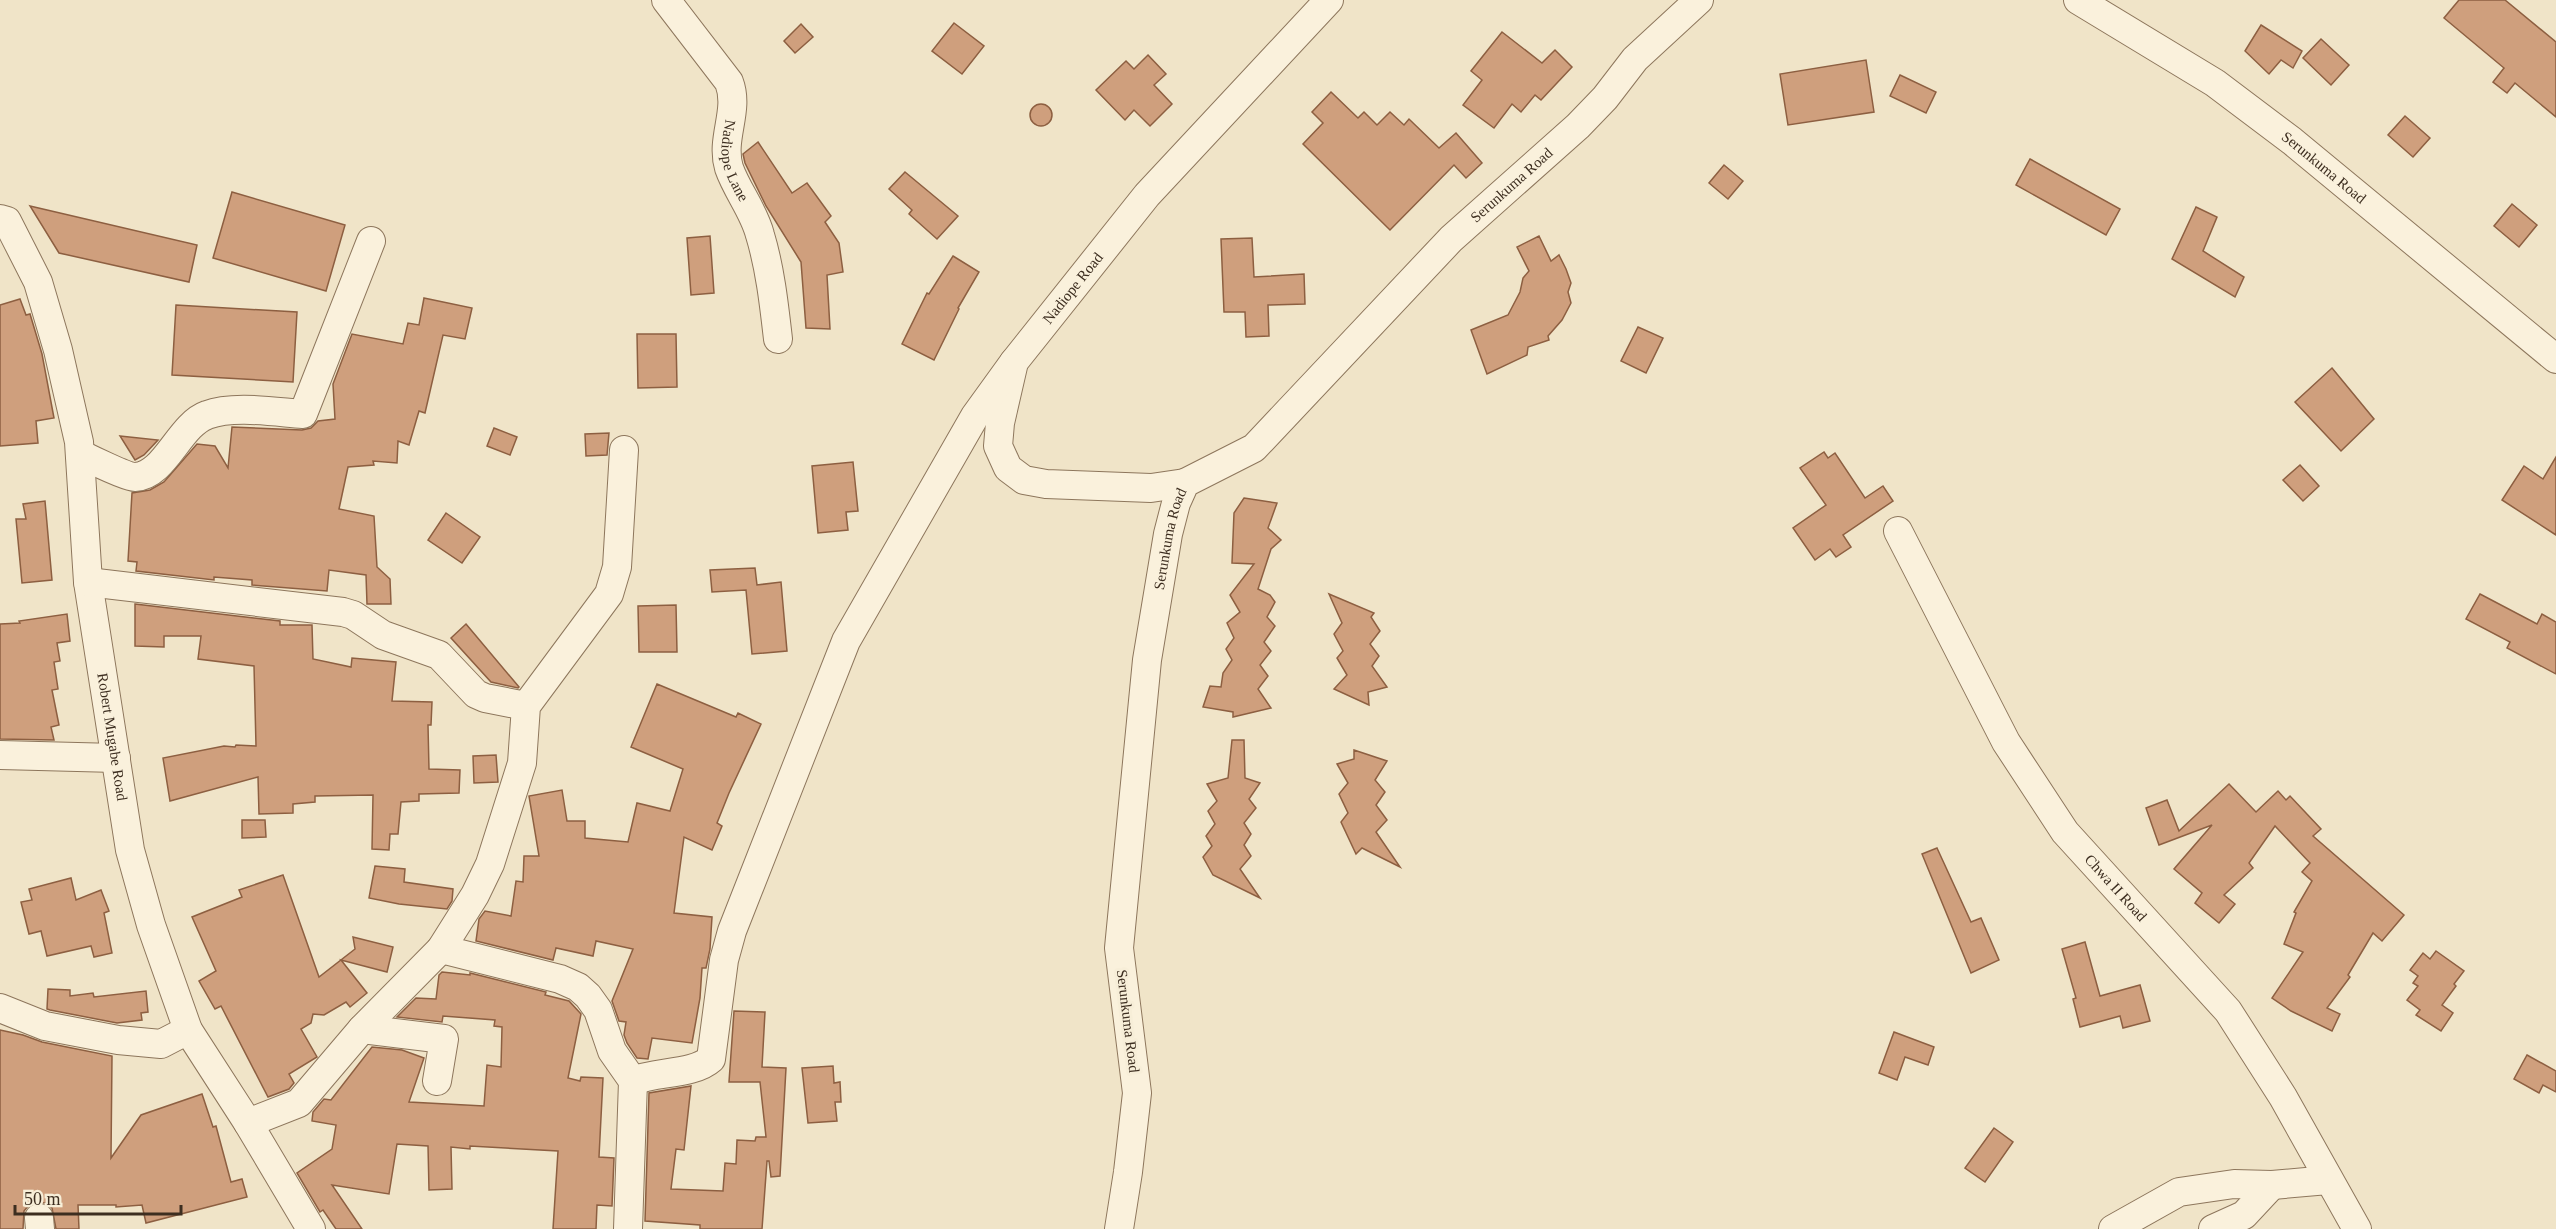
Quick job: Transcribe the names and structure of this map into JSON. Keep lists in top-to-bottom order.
{
  "streets": {
    "street": [
      "Nadiope Lane",
      "Serunkuma Road",
      "Nadiope Road",
      "Robert Mugabe Road",
      "Chwa II Road"
    ]
  },
  "crossings": [
    ["Serunkuma Road", "Nadiope Road"]
  ],
  "scale_bar": "50 m"
}
